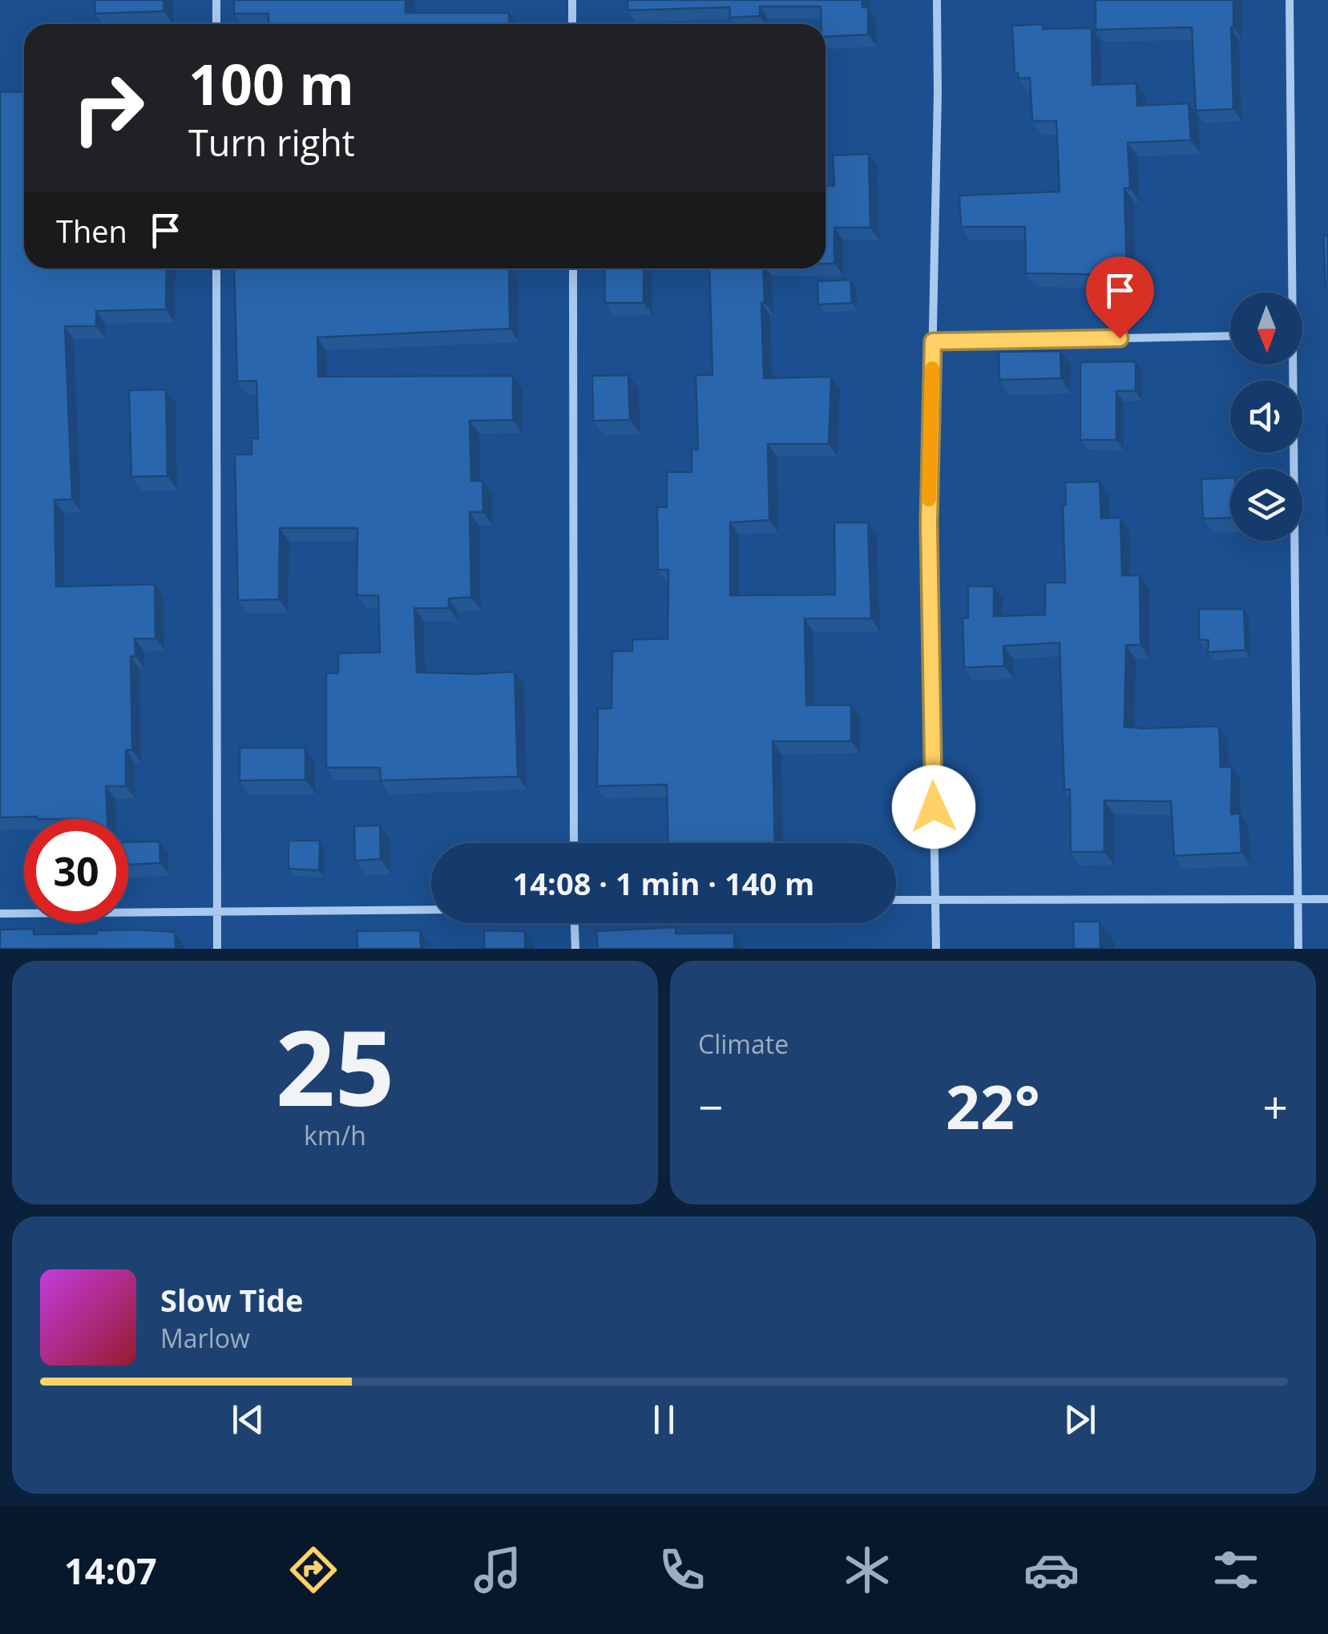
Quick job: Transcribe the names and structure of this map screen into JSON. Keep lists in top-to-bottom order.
{
  "north": "bottom",
  "page": {
    "turn": ["100 m", "Turn right"],
    "then": "Then",
    "limit": "30",
    "trip": "14:08 · 1 min · 140 m",
    "tile": [
      ["25", "km/h"],
      "Climate"
    ],
    "heat": ["−", "22°", "+"],
    "song": ["Slow Tide", "Marlow"],
    "tabs": "14:07"
  }
}
